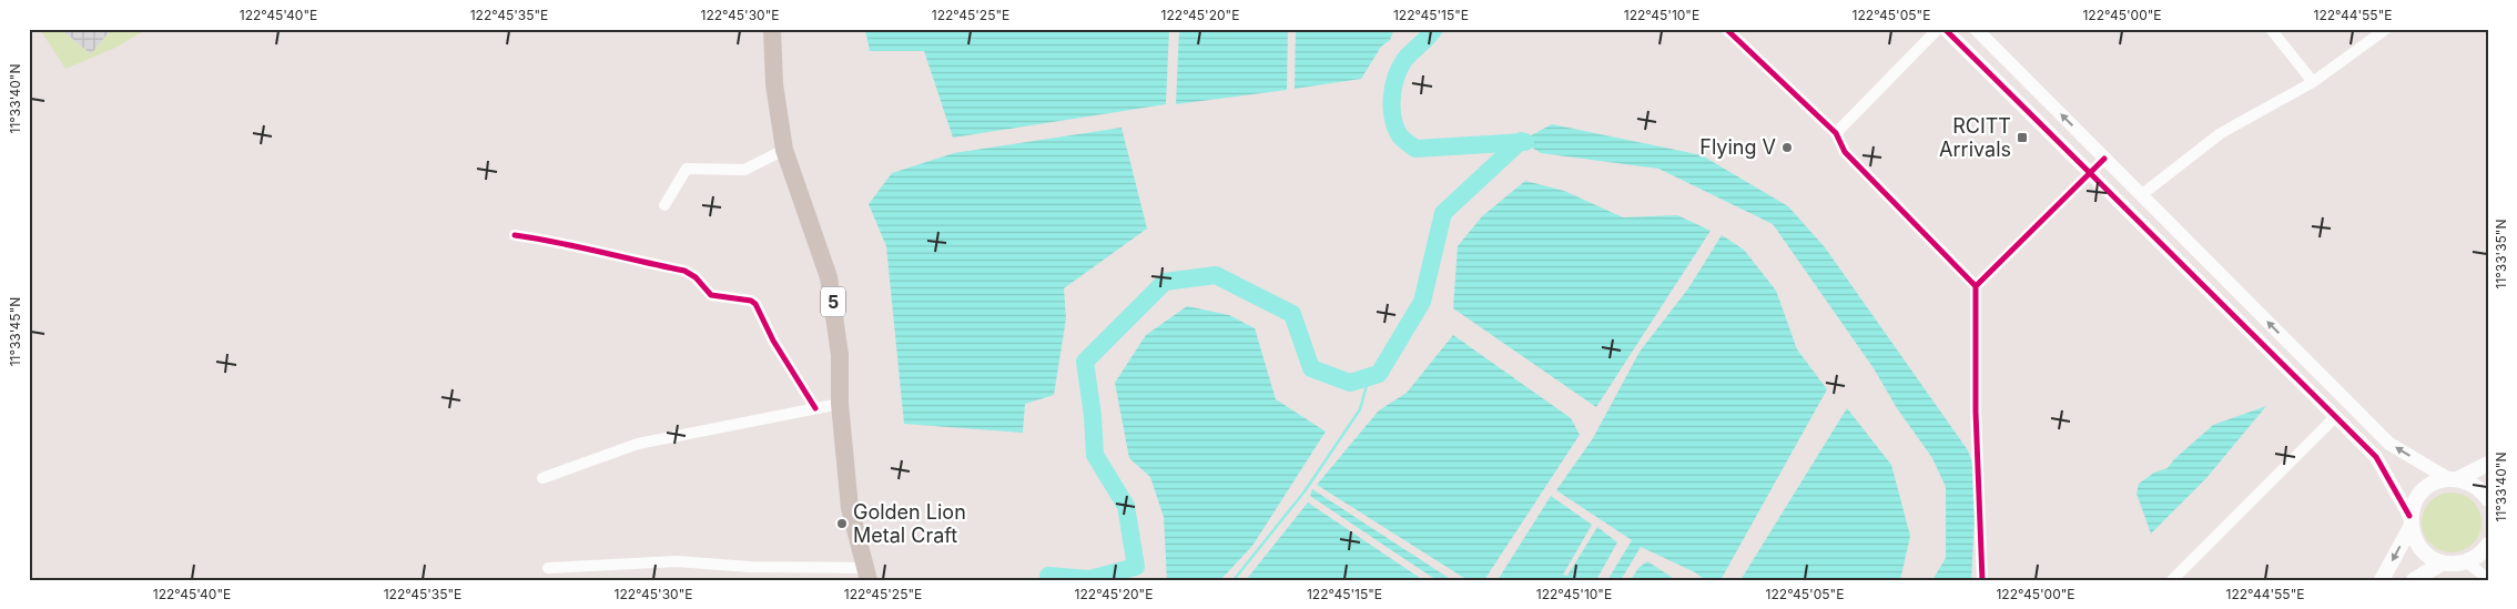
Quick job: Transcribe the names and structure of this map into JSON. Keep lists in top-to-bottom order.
{
  "streets": {
    "highway": ["5"]
  },
  "places": {
    "transit": ["RCITT Arrivals"],
    "other": ["Flying V", "Golden Lion Metal Craft"]
  },
  "coordinates": [
    "122°45'40\"E",
    "122°45'35\"E",
    "122°45'30\"E",
    "122°45'25\"E",
    "122°45'20\"E",
    "122°45'15\"E",
    "122°45'10\"E",
    "122°45'05\"E",
    "122°45'00\"E",
    "122°44'55\"E",
    "11°33'40\"N",
    "11°33'35\"N",
    "11°33'45\"N"
  ]
}
